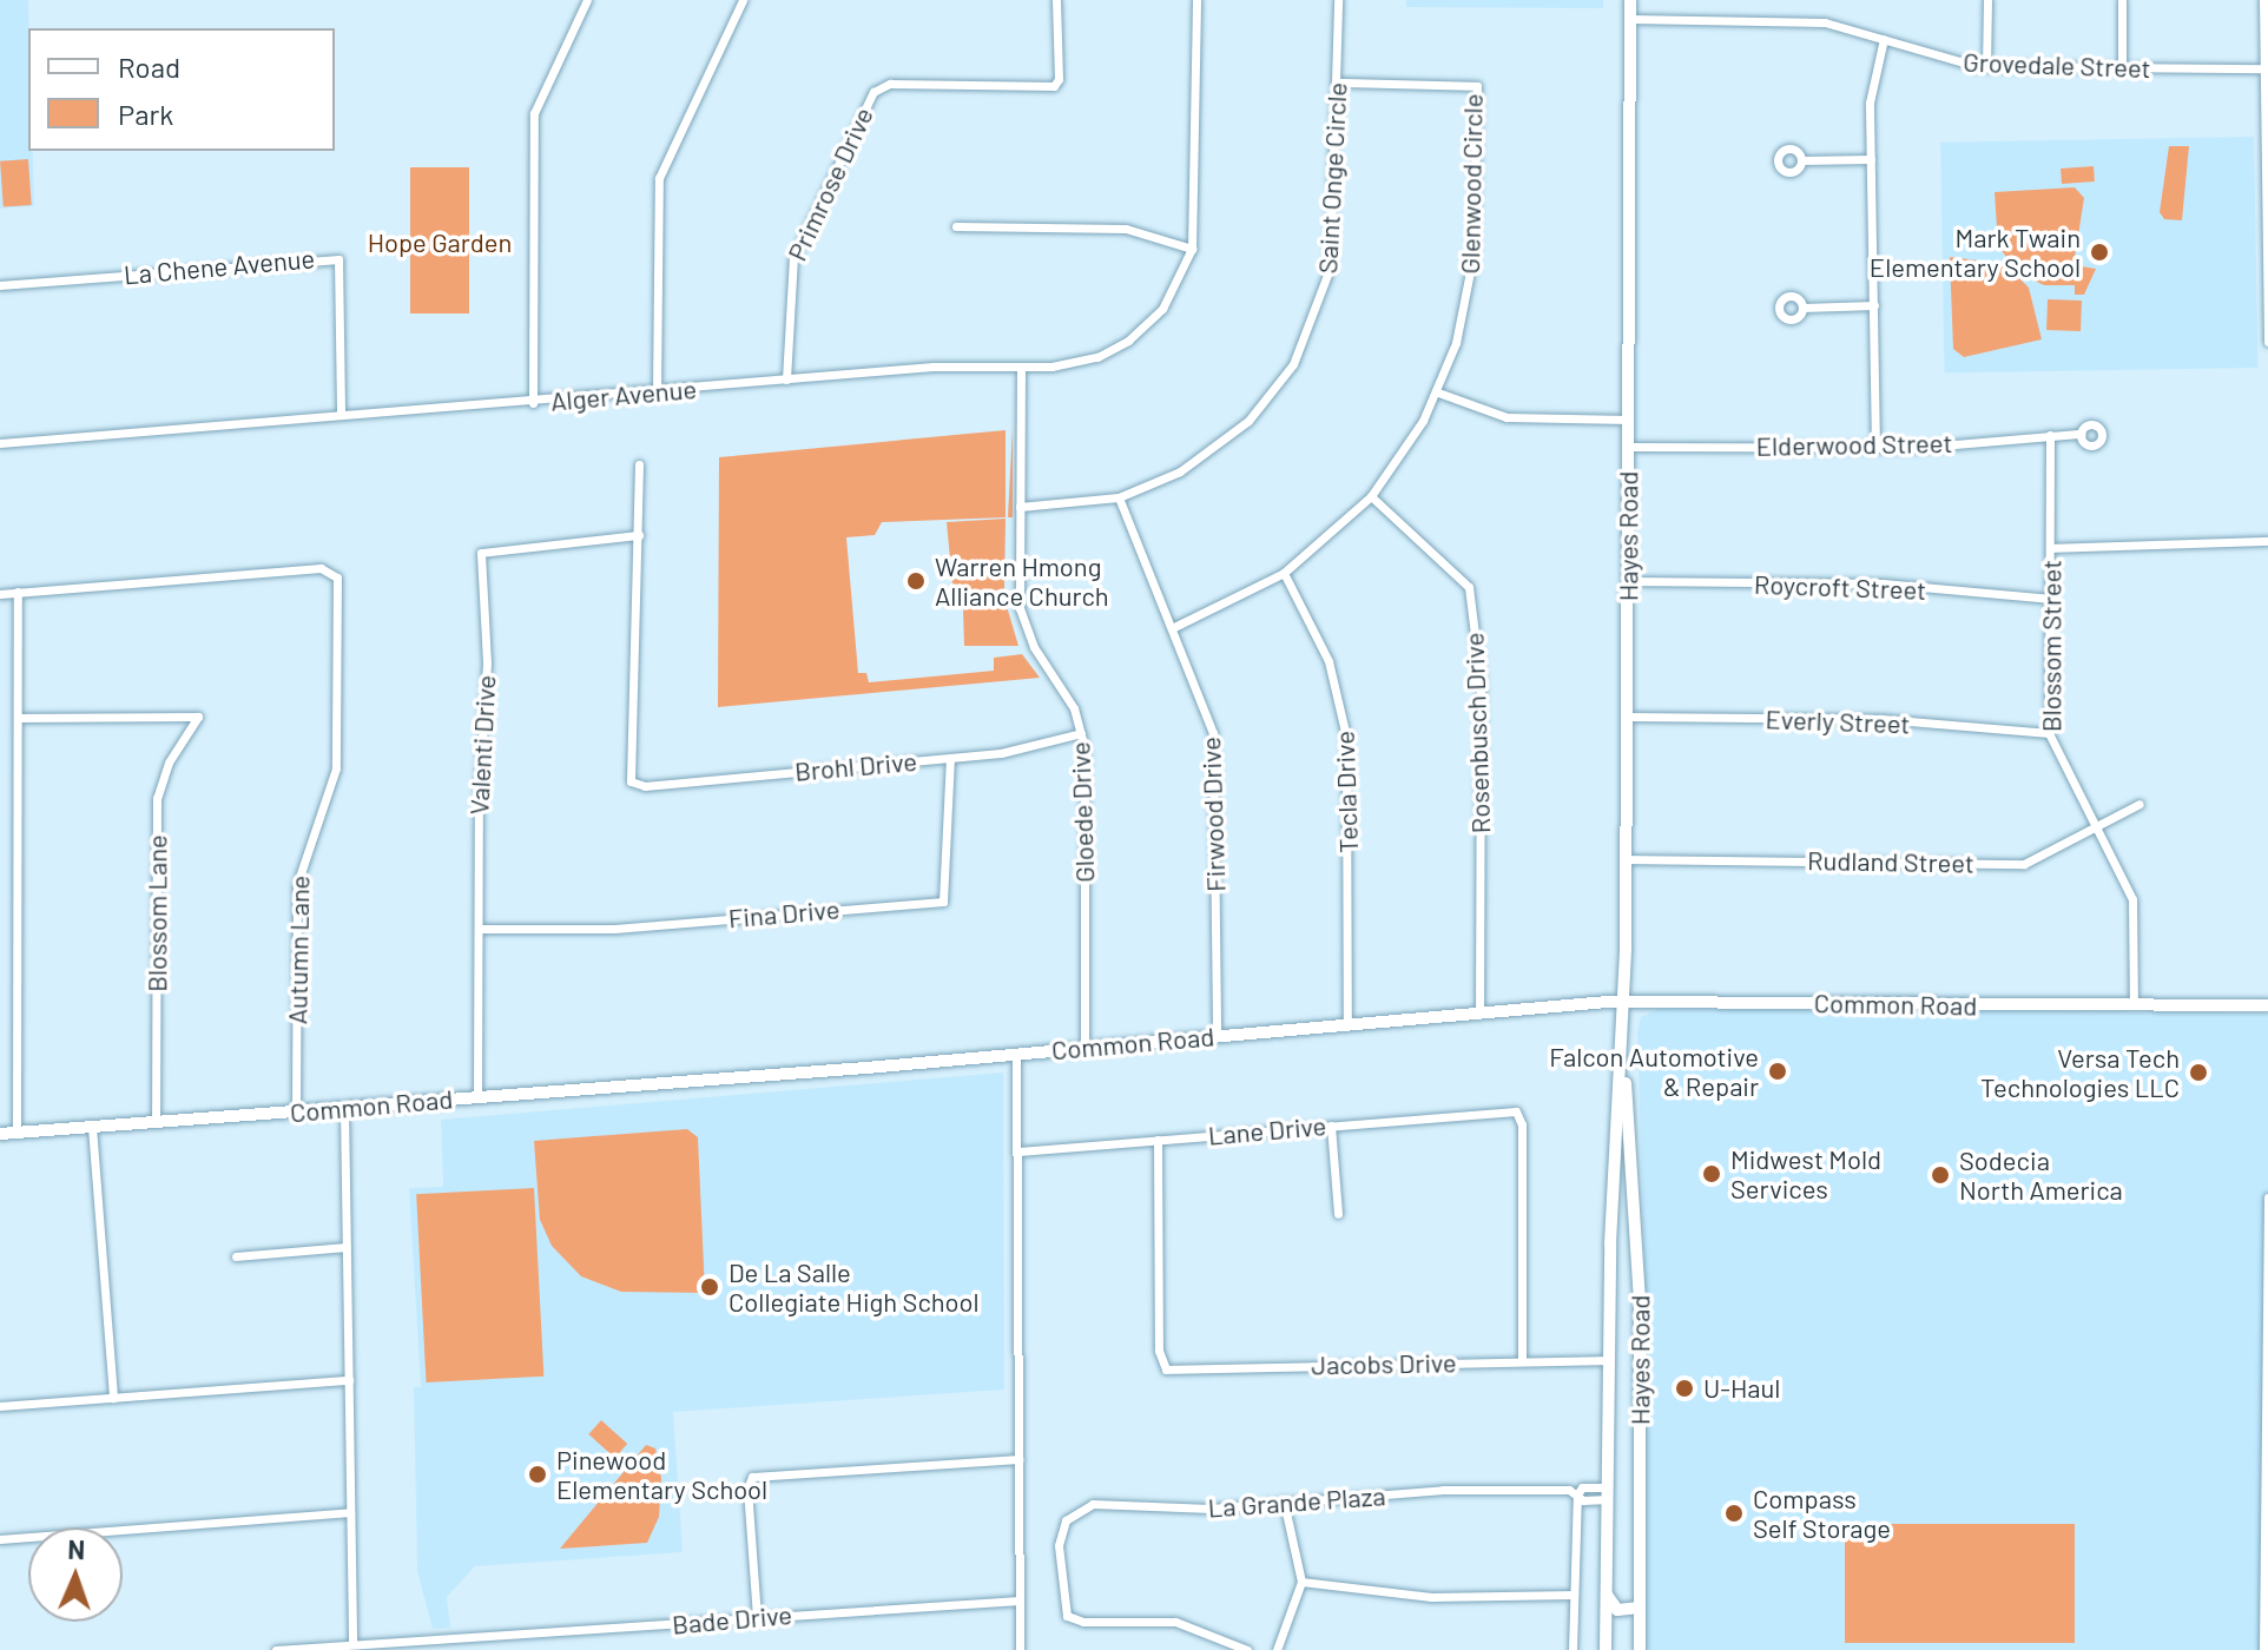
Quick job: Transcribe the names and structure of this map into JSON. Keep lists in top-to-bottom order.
{
  "streets": {
    "street": [
      "Grovedale Street",
      "Saint Onge Circle",
      "Primrose Drive",
      "Glenwood Circle",
      "La Chene Avenue",
      "Alger Avenue",
      "Elderwood Street",
      "Hayes Road",
      "Roycroft Street",
      "Blossom Street",
      "Everly Street",
      "Rosenbusch Drive",
      "Valenti Drive",
      "Brohl Drive",
      "Tecla Drive",
      "Gloede Drive",
      "Firwood Drive",
      "Rudland Street",
      "Blossom Lane",
      "Fina Drive",
      "Autumn Lane",
      "Common Road",
      "Lane Drive",
      "Jacobs Drive",
      "La Grande Plaza",
      "Bade Drive"
    ]
  },
  "crossings": [
    ["Grovedale Street", "Hayes Road"],
    ["Saint Onge Circle", "Glenwood Circle"],
    ["Saint Onge Circle", "Gloede Drive"],
    ["Saint Onge Circle", "Firwood Drive"],
    ["Primrose Drive", "Alger Avenue"],
    ["Glenwood Circle", "Rosenbusch Drive"],
    ["Glenwood Circle", "Tecla Drive"],
    ["Glenwood Circle", "Firwood Drive"],
    ["La Chene Avenue", "Alger Avenue"],
    ["Alger Avenue", "Gloede Drive"],
    ["Elderwood Street", "Hayes Road"],
    ["Elderwood Street", "Blossom Street"],
    ["Hayes Road", "Roycroft Street"],
    ["Hayes Road", "Everly Street"],
    ["Hayes Road", "Rudland Street"],
    ["Hayes Road", "Common Road"],
    ["Hayes Road", "Jacobs Drive"],
    ["Hayes Road", "La Grande Plaza"],
    ["Roycroft Street", "Blossom Street"],
    ["Blossom Street", "Everly Street"],
    ["Blossom Street", "Rudland Street"],
    ["Blossom Street", "Common Road"],
    ["Rosenbusch Drive", "Common Road"],
    ["Valenti Drive", "Brohl Drive"],
    ["Valenti Drive", "Fina Drive"],
    ["Valenti Drive", "Common Road"],
    ["Brohl Drive", "Gloede Drive"],
    ["Brohl Drive", "Fina Drive"],
    ["Tecla Drive", "Common Road"],
    ["Gloede Drive", "Common Road"],
    ["Firwood Drive", "Common Road"],
    ["Blossom Lane", "Common Road"],
    ["Autumn Lane", "Common Road"],
    ["Lane Drive", "Jacobs Drive"]
  ],
  "parks": ["Hope Garden"],
  "places": [
    "Mark Twain Elementary School",
    "Warren Hmong Alliance Church",
    "Falcon Automotive & Repair",
    "Versa Tech Technologies LLC",
    "Midwest Mold Services",
    "Sodecia North America",
    "De La Salle Collegiate High School",
    "U-Haul",
    "Pinewood Elementary School",
    "Compass Self Storage"
  ],
  "legend": ["Road", "Park"],
  "north": "top"
}
